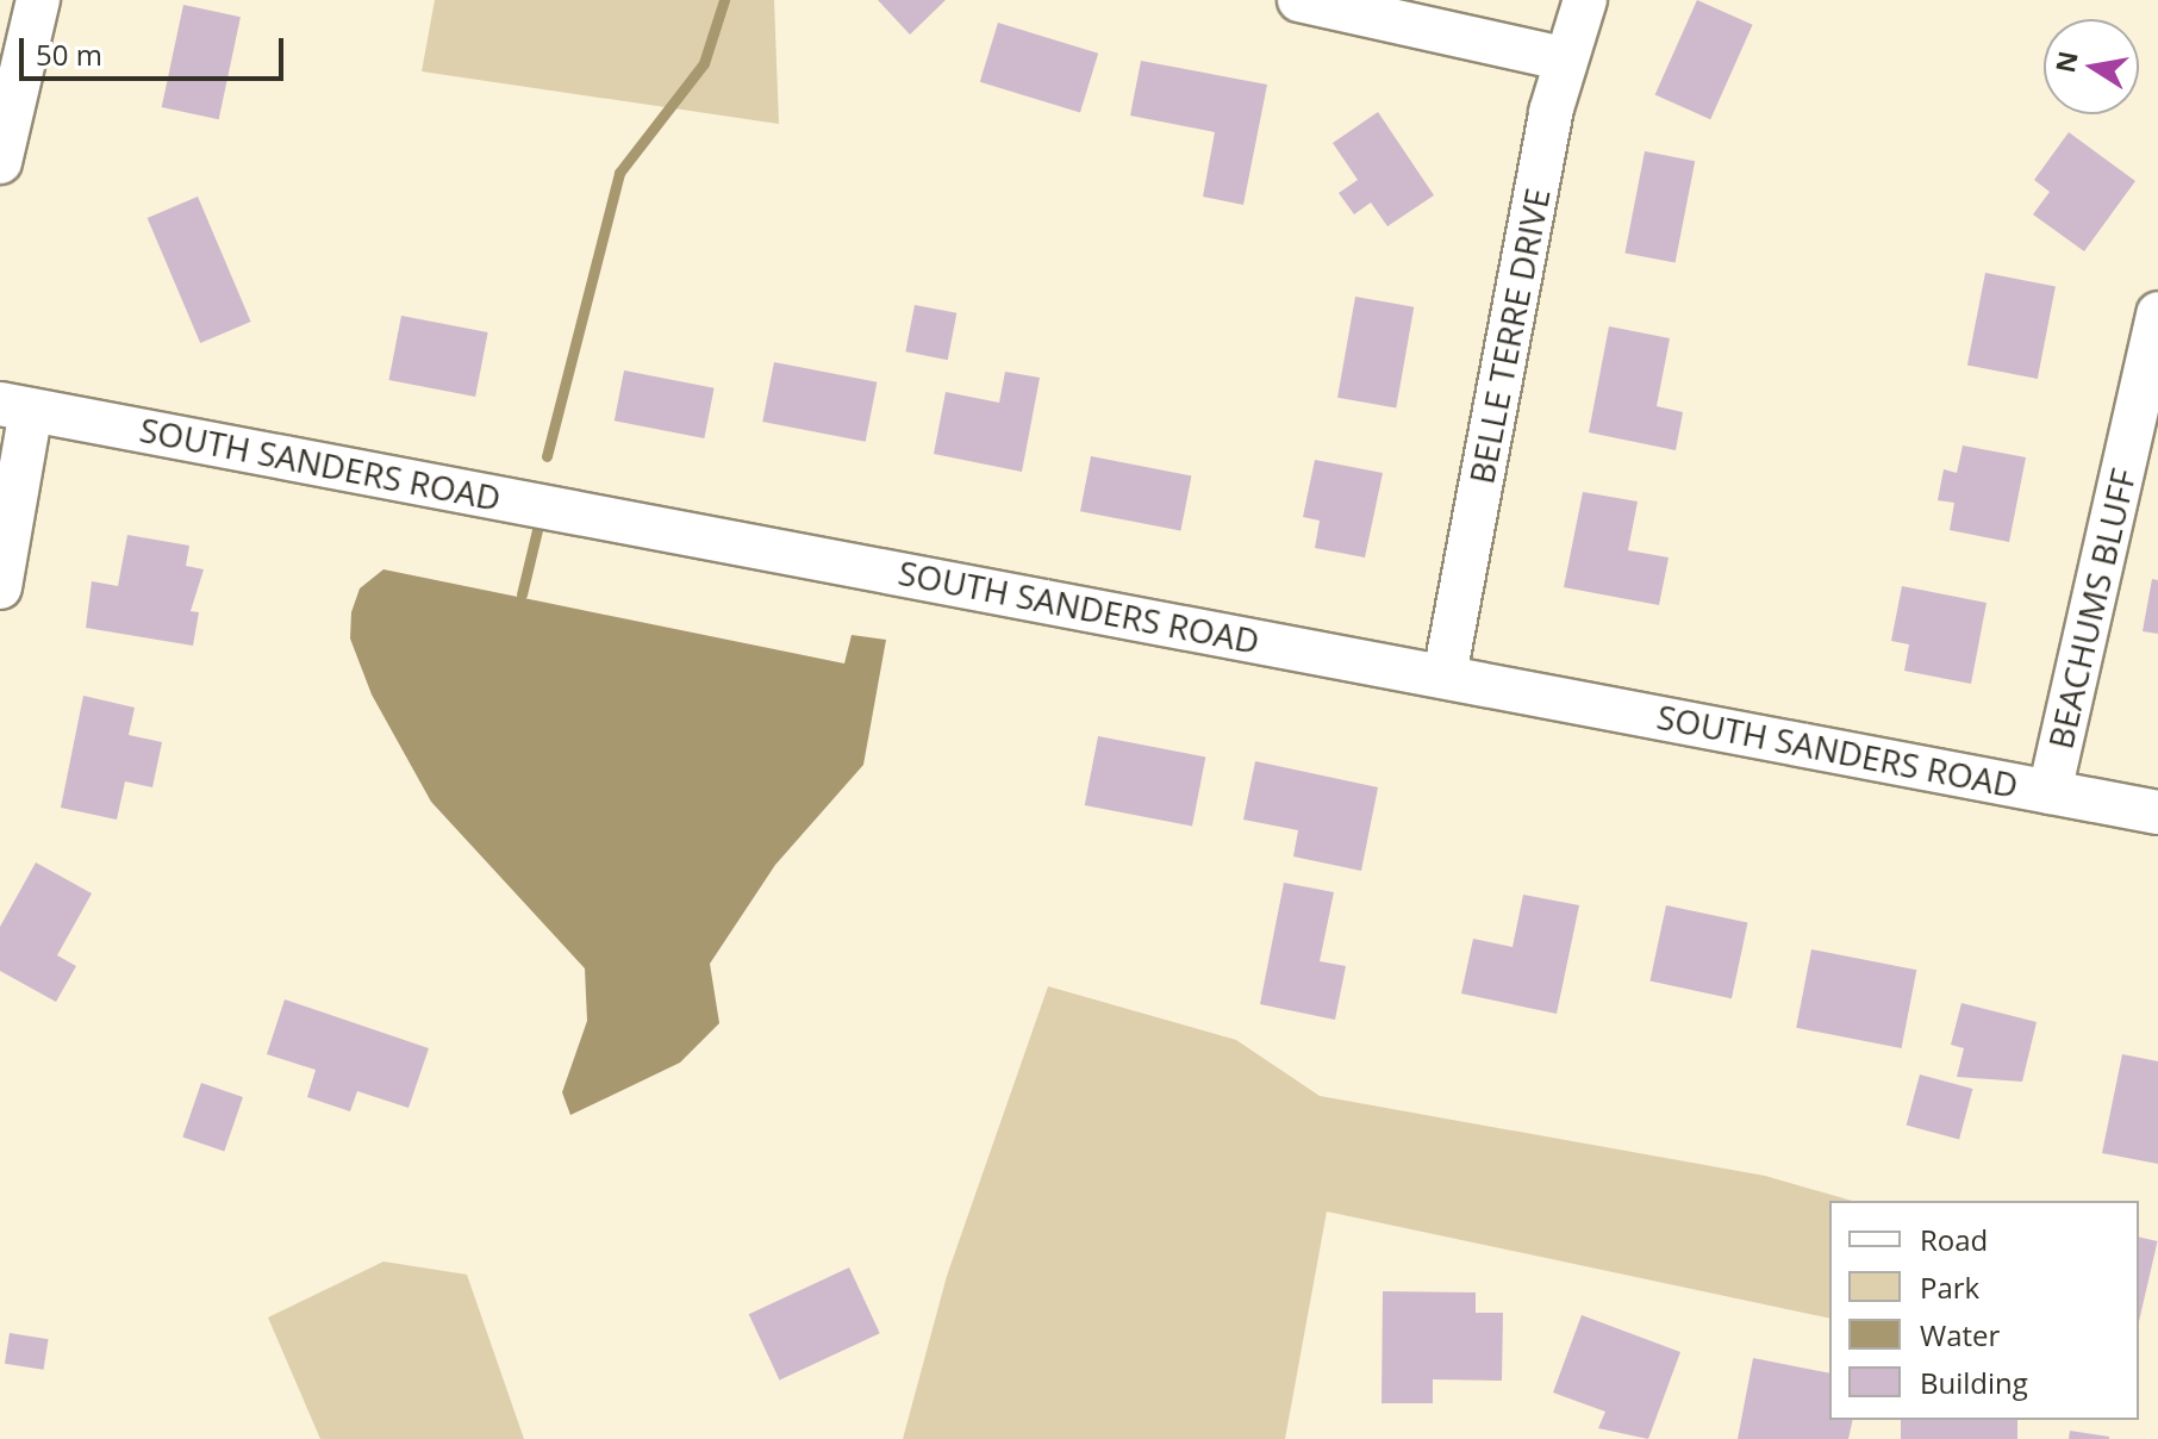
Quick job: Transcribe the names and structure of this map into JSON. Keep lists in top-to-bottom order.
{
  "streets": {
    "street": ["BELLE TERRE DRIVE", "SOUTH SANDERS ROAD", "BEACHUMS BLUFF"]
  },
  "crossings": [
    ["BELLE TERRE DRIVE", "SOUTH SANDERS ROAD"],
    ["SOUTH SANDERS ROAD", "BEACHUMS BLUFF"]
  ],
  "legend": [
    "Road",
    "Park",
    "Water",
    "Building"
  ],
  "scale_bar": "50 m",
  "north": "left"
}
